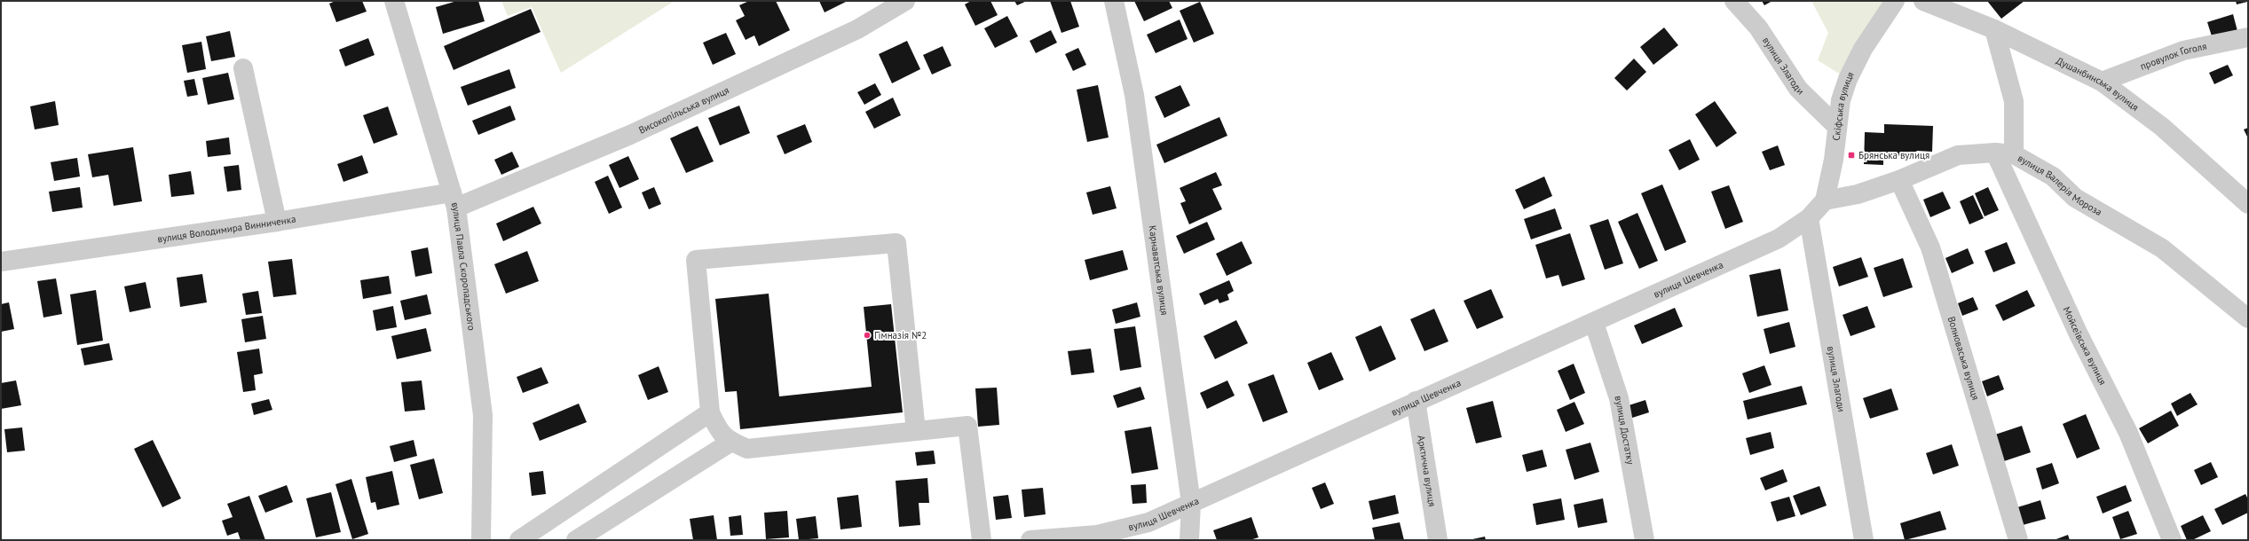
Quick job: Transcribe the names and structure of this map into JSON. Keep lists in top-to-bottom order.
{
  "streets": {
    "street": [
      "провулок Гоголя",
      "вулиця Злагоди",
      "Душанбинська вулиця",
      "Скіфська вулиця",
      "Високопільська вулиця",
      "вулиця Валерія Мороза",
      "вулиця Володимира Винниченка",
      "вулиця Павла Скоропадського",
      "Карнаватська вулиця",
      "вулиця Шевченка",
      "Мойсеївська вулиця",
      "Волноваська вулиця",
      "вулиця Достатку",
      "Арктична вулиця"
    ]
  },
  "crossings": [
    ["провулок Гоголя", "Душанбинська вулиця"],
    ["вулиця Злагоди", "Скіфська вулиця"],
    ["вулиця Злагоди", "вулиця Шевченка"],
    ["Скіфська вулиця", "вулиця Валерія Мороза"],
    ["Скіфська вулиця", "вулиця Шевченка"],
    ["Високопільська вулиця", "вулиця Володимира Винниченка"],
    ["Високопільська вулиця", "вулиця Павла Скоропадського"],
    ["вулиця Валерія Мороза", "Мойсеївська вулиця"],
    ["вулиця Валерія Мороза", "Волноваська вулиця"],
    ["вулиця Володимира Винниченка", "вулиця Павла Скоропадського"],
    ["Карнаватська вулиця", "вулиця Шевченка"],
    ["вулиця Шевченка", "вулиця Достатку"],
    ["вулиця Шевченка", "Арктична вулиця"]
  ],
  "places": {
    "transit": ["Брянська вулиця"],
    "other": ["Гімназія №2"]
  }
}
